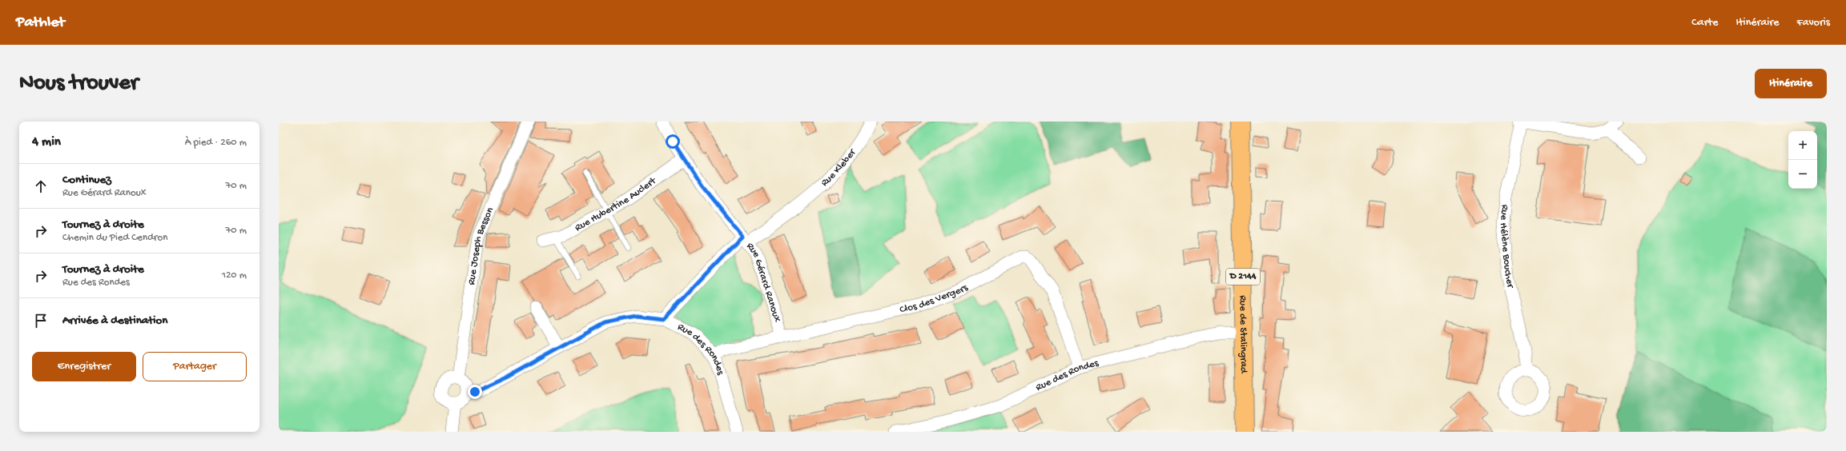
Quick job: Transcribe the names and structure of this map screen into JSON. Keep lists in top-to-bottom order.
{
  "streets": {
    "main road": ["D 2144", "Rue de Stalingrad"],
    "street": [
      "Rue Kleber",
      "Rue Hubertine Auclert",
      "Rue Joseph Besson",
      "Rue Hélène Boucher",
      "Rue Gérard Ranoux",
      "Clos des Vergers",
      "Rue des Rondes"
    ]
  },
  "crossings": [
    ["Rue Kleber", "Rue Gérard Ranoux"],
    ["Rue Kleber", "Rue des Rondes"],
    ["Rue Hubertine Auclert", "Rue Gérard Ranoux"],
    ["Rue Joseph Besson", "Rue des Rondes"],
    ["Rue Gérard Ranoux", "Clos des Vergers"],
    ["Clos des Vergers", "Rue des Rondes"],
    ["Rue de Stalingrad", "Rue des Rondes"]
  ],
  "page": {
    "header": "Pathlet",
    "nav": ["Carte", "Itinéraire", "Favoris"],
    "buttons": [
      "Itinéraire",
      ["Enregistrer", "Partager"]
    ],
    "title": "Nous trouver",
    "heading": ["4 min", "À pied · 260 m"],
    "map_buttons": ["+", "−"],
    "list": [
      ["Continuez", "Rue Gérard Ranoux", "70 m"],
      ["Tournez à droite", "Chemin du Pied Cendron", "70 m"],
      ["Tournez à droite", "Rue des Rondes", "120 m"],
      "Arrivée à destination"
    ]
  }
}
